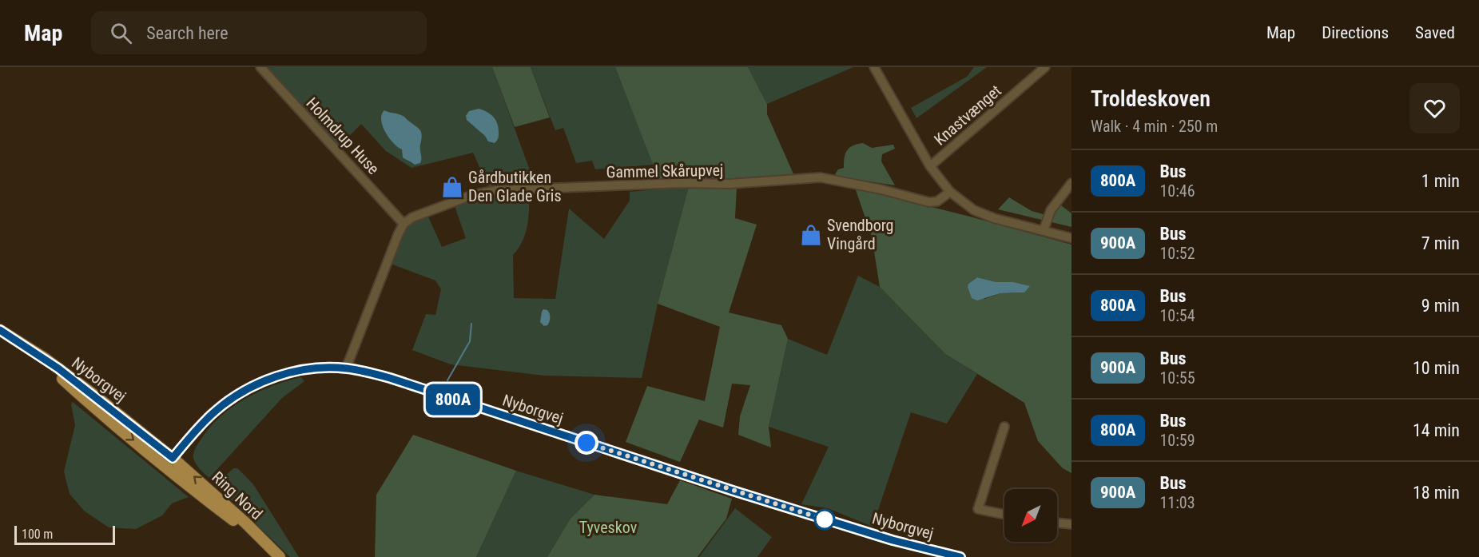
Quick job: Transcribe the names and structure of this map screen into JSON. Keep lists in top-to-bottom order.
{
  "streets": {
    "main road": ["Nyborgvej", "Ring Nord"],
    "street": ["Knastvænget", "Holmdrup Huse", "Gammel Skårupvej"]
  },
  "crossings": [
    ["Holmdrup Huse", "Gammel Skårupvej"],
    ["Nyborgvej", "Ring Nord"]
  ],
  "parks": ["Tyveskov"],
  "places": {
    "shop": ["Gårdbutikken Den Glade Gris", "Svendborg Vingård"]
  },
  "lines": ["bus line 800A"],
  "scale_bar": "100 m",
  "north": "bottom left",
  "page": {
    "header": "Map",
    "search": "Search here",
    "nav": ["Map", "Directions", "Saved"],
    "on_map": "800A",
    "heading": ["Troldeskoven", "Walk · 4 min · 250 m"],
    "list": [
      {
        "mark": "800A",
        "name": "Bus",
        "note": "10:46",
        "value": "1 min"
      },
      {
        "mark": "900A",
        "name": "Bus",
        "note": "10:52",
        "value": "7 min"
      },
      {
        "mark": "800A",
        "name": "Bus",
        "note": "10:54",
        "value": "9 min"
      },
      {
        "mark": "900A",
        "name": "Bus",
        "note": "10:55",
        "value": "10 min"
      },
      {
        "mark": "800A",
        "name": "Bus",
        "note": "10:59",
        "value": "14 min"
      },
      {
        "mark": "900A",
        "name": "Bus",
        "note": "11:03",
        "value": "18 min"
      }
    ],
    "scale": "100 m"
  }
}
